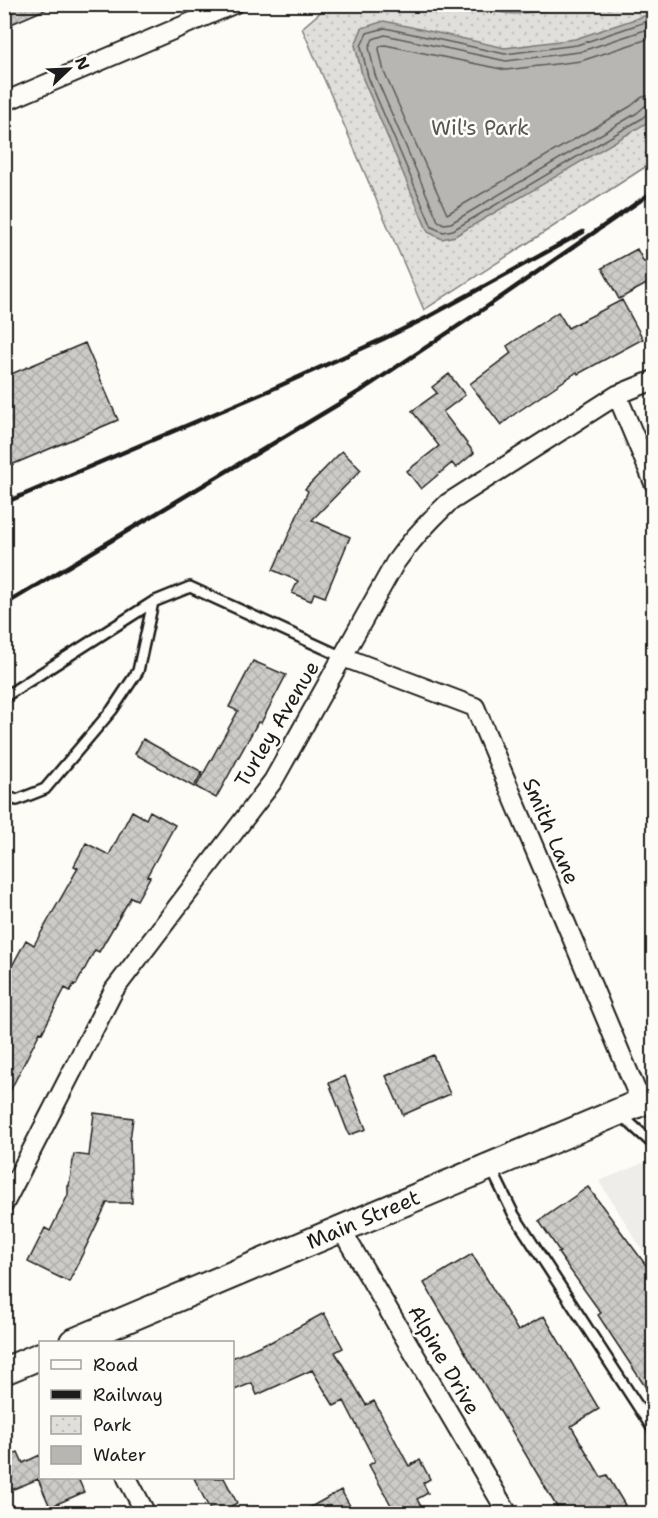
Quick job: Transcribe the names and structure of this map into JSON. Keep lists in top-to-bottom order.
{
  "streets": {
    "main road": ["Main Street"],
    "street": ["Turley Avenue", "Smith Lane", "Alpine Drive"]
  },
  "crossings": [
    ["Turley Avenue", "Smith Lane"],
    ["Smith Lane", "Main Street"],
    ["Main Street", "Alpine Drive"]
  ],
  "parks": ["Wil's Park"],
  "legend": [
    "Road",
    "Railway",
    "Park",
    "Water"
  ],
  "north": "top right"
}
